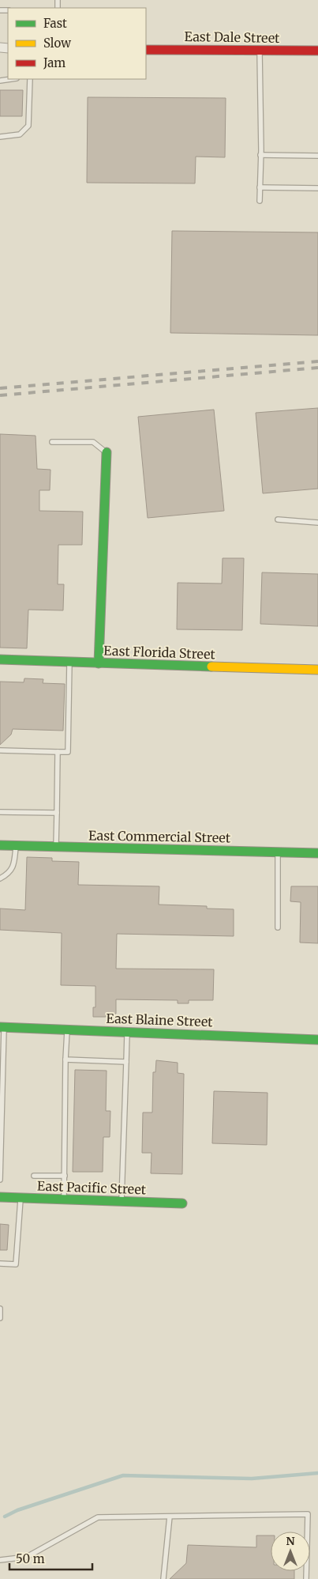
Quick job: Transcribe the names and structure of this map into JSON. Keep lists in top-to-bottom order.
{
  "streets": {
    "street": [
      "East Dale Street",
      "East Florida Street",
      "East Commercial Street",
      "East Blaine Street",
      "East Pacific Street"
    ]
  },
  "legend": ["Fast", "Slow", "Jam"],
  "scale_bar": "50 m",
  "north": "top"
}
